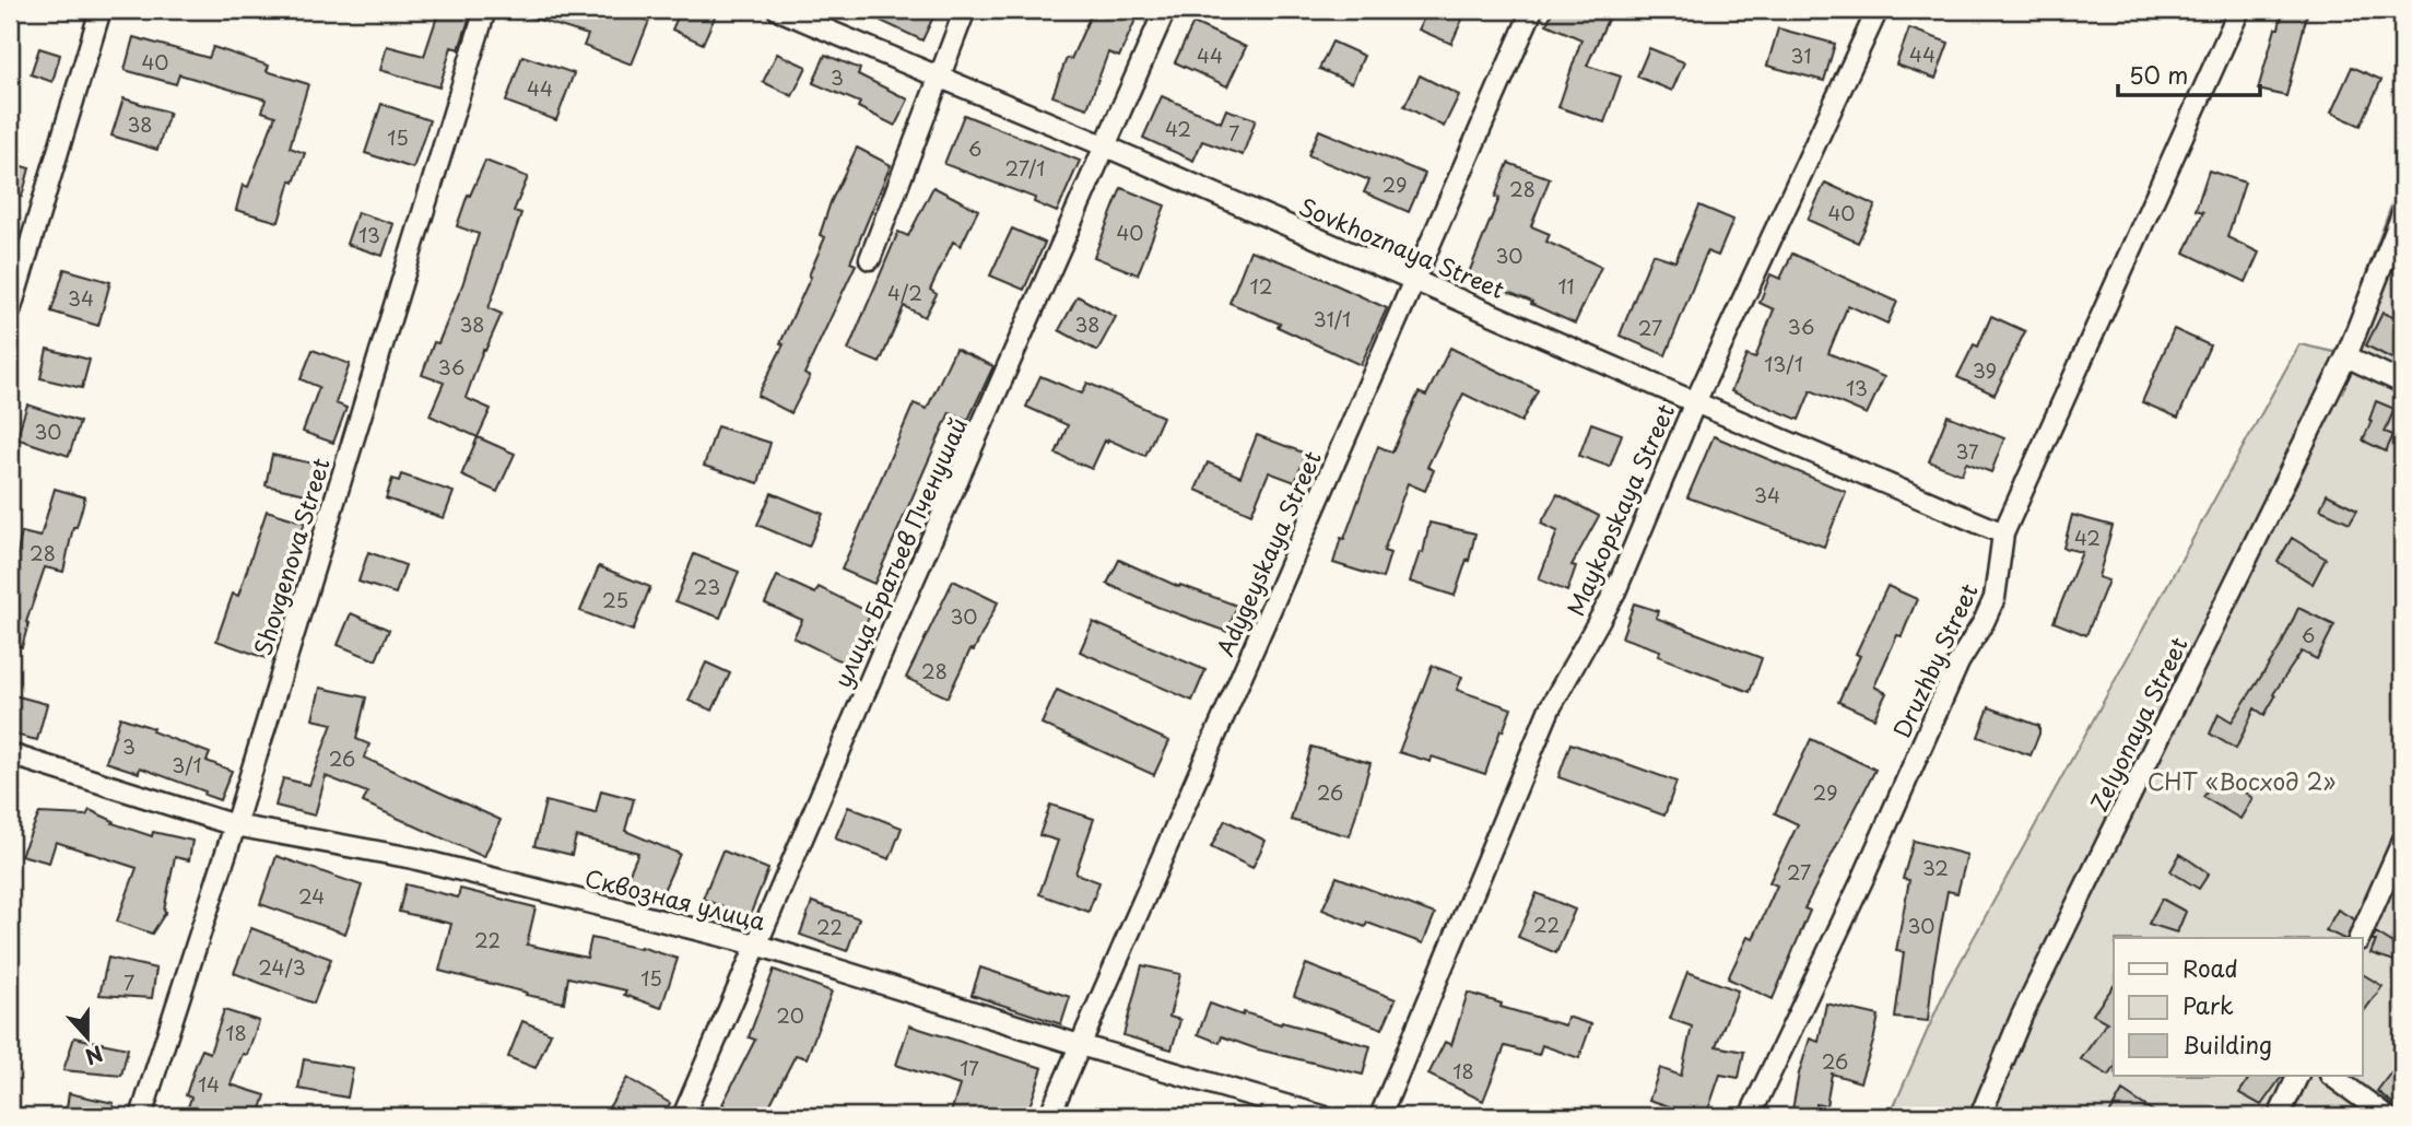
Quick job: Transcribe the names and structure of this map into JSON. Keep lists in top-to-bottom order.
{
  "streets": {
    "street": [
      "Sovkhoznaya Street",
      "Maykopskaya Street",
      "улица Братьев Пченушай",
      "Adygeyskaya Street",
      "Shovgenova Street",
      "Druzhby Street",
      "Zelyonaya Street",
      "Сквозная улица"
    ]
  },
  "crossings": [
    ["Sovkhoznaya Street", "Maykopskaya Street"],
    ["Sovkhoznaya Street", "улица Братьев Пченушай"],
    ["Sovkhoznaya Street", "Adygeyskaya Street"],
    ["Sovkhoznaya Street", "Druzhby Street"],
    ["улица Братьев Пченушай", "Сквозная улица"],
    ["Adygeyskaya Street", "Сквозная улица"],
    ["Shovgenova Street", "Сквозная улица"]
  ],
  "parks": ["СНТ «Восход 2»"],
  "house_numbers": [
    "44",
    "44",
    "31",
    "40",
    "3",
    "44",
    "38",
    "42",
    "7",
    "15",
    "6",
    "27/1",
    "29",
    "28",
    "40",
    "40",
    "13",
    "30",
    "12",
    "11",
    "4/2",
    "34",
    "31/1",
    "38",
    "38",
    "36",
    "27",
    "13/1",
    "36",
    "39",
    "13",
    "30",
    "37",
    "34",
    "42",
    "28",
    "23",
    "25",
    "30",
    "6",
    "28",
    "3",
    "26",
    "3/1",
    "26",
    "29",
    "32",
    "27",
    "24",
    "22",
    "30",
    "22",
    "22",
    "24/3",
    "15",
    "7",
    "20",
    "18",
    "26",
    "17",
    "18",
    "14"
  ],
  "legend": ["Road", "Park", "Building"],
  "scale_bar": "50 m",
  "north": "bottom"
}
